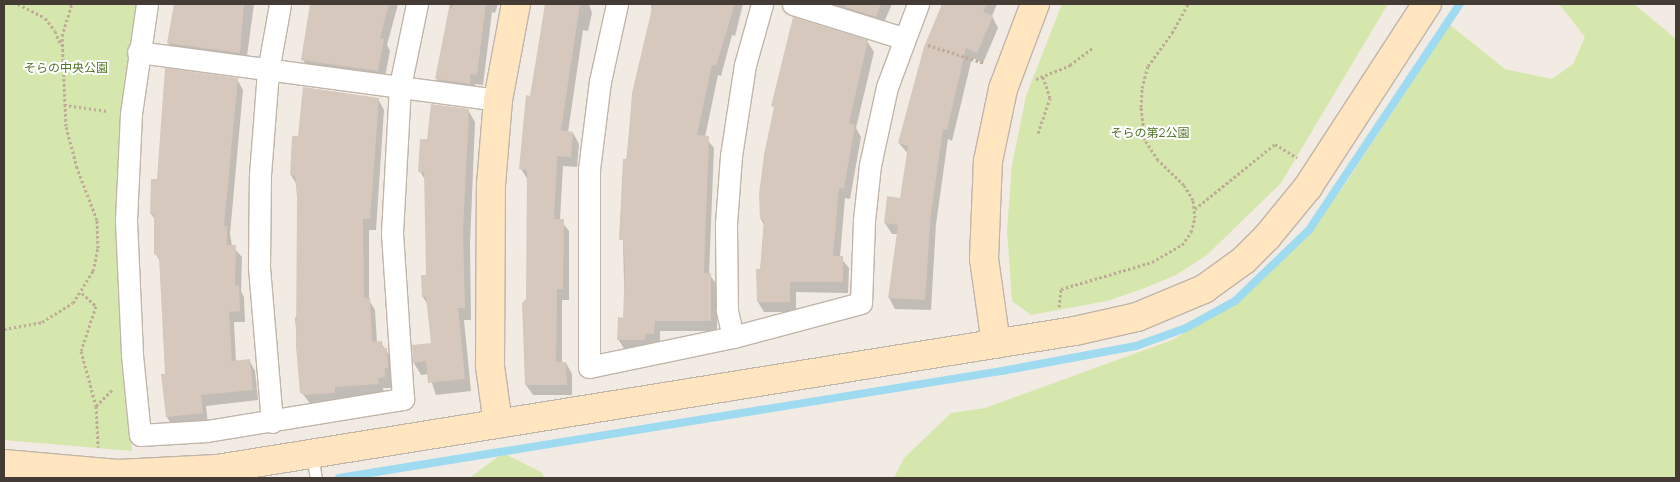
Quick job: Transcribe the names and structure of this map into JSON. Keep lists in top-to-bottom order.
{
  "parks": ["そらの中央公園", "そらの第2公園"]
}
